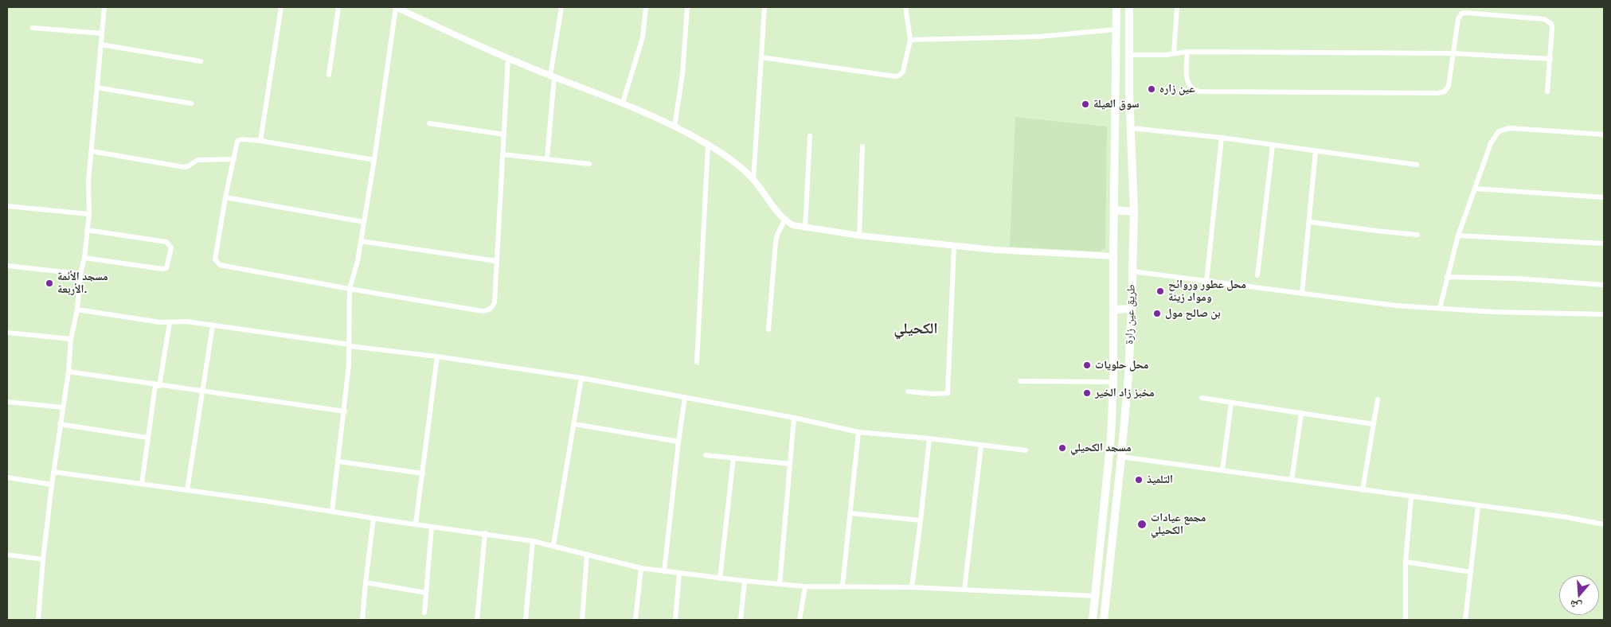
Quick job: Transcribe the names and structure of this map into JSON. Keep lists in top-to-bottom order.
{
  "streets": {
    "main road": ["طريق عين زارة"]
  },
  "districts": ["الكحيلي"],
  "places": [
    "عين زاره",
    "سوق العيلة",
    "مسجد الأئمة الأربعة.",
    "محل عطور وروائح ومواد زينة",
    "بن صالح مول",
    "محل حلويات",
    "مخبز زاد الخير",
    "مسجد الكحيلي",
    "التلميذ",
    "مجمع عيادات الكحيلي"
  ],
  "north": "bottom"
}
